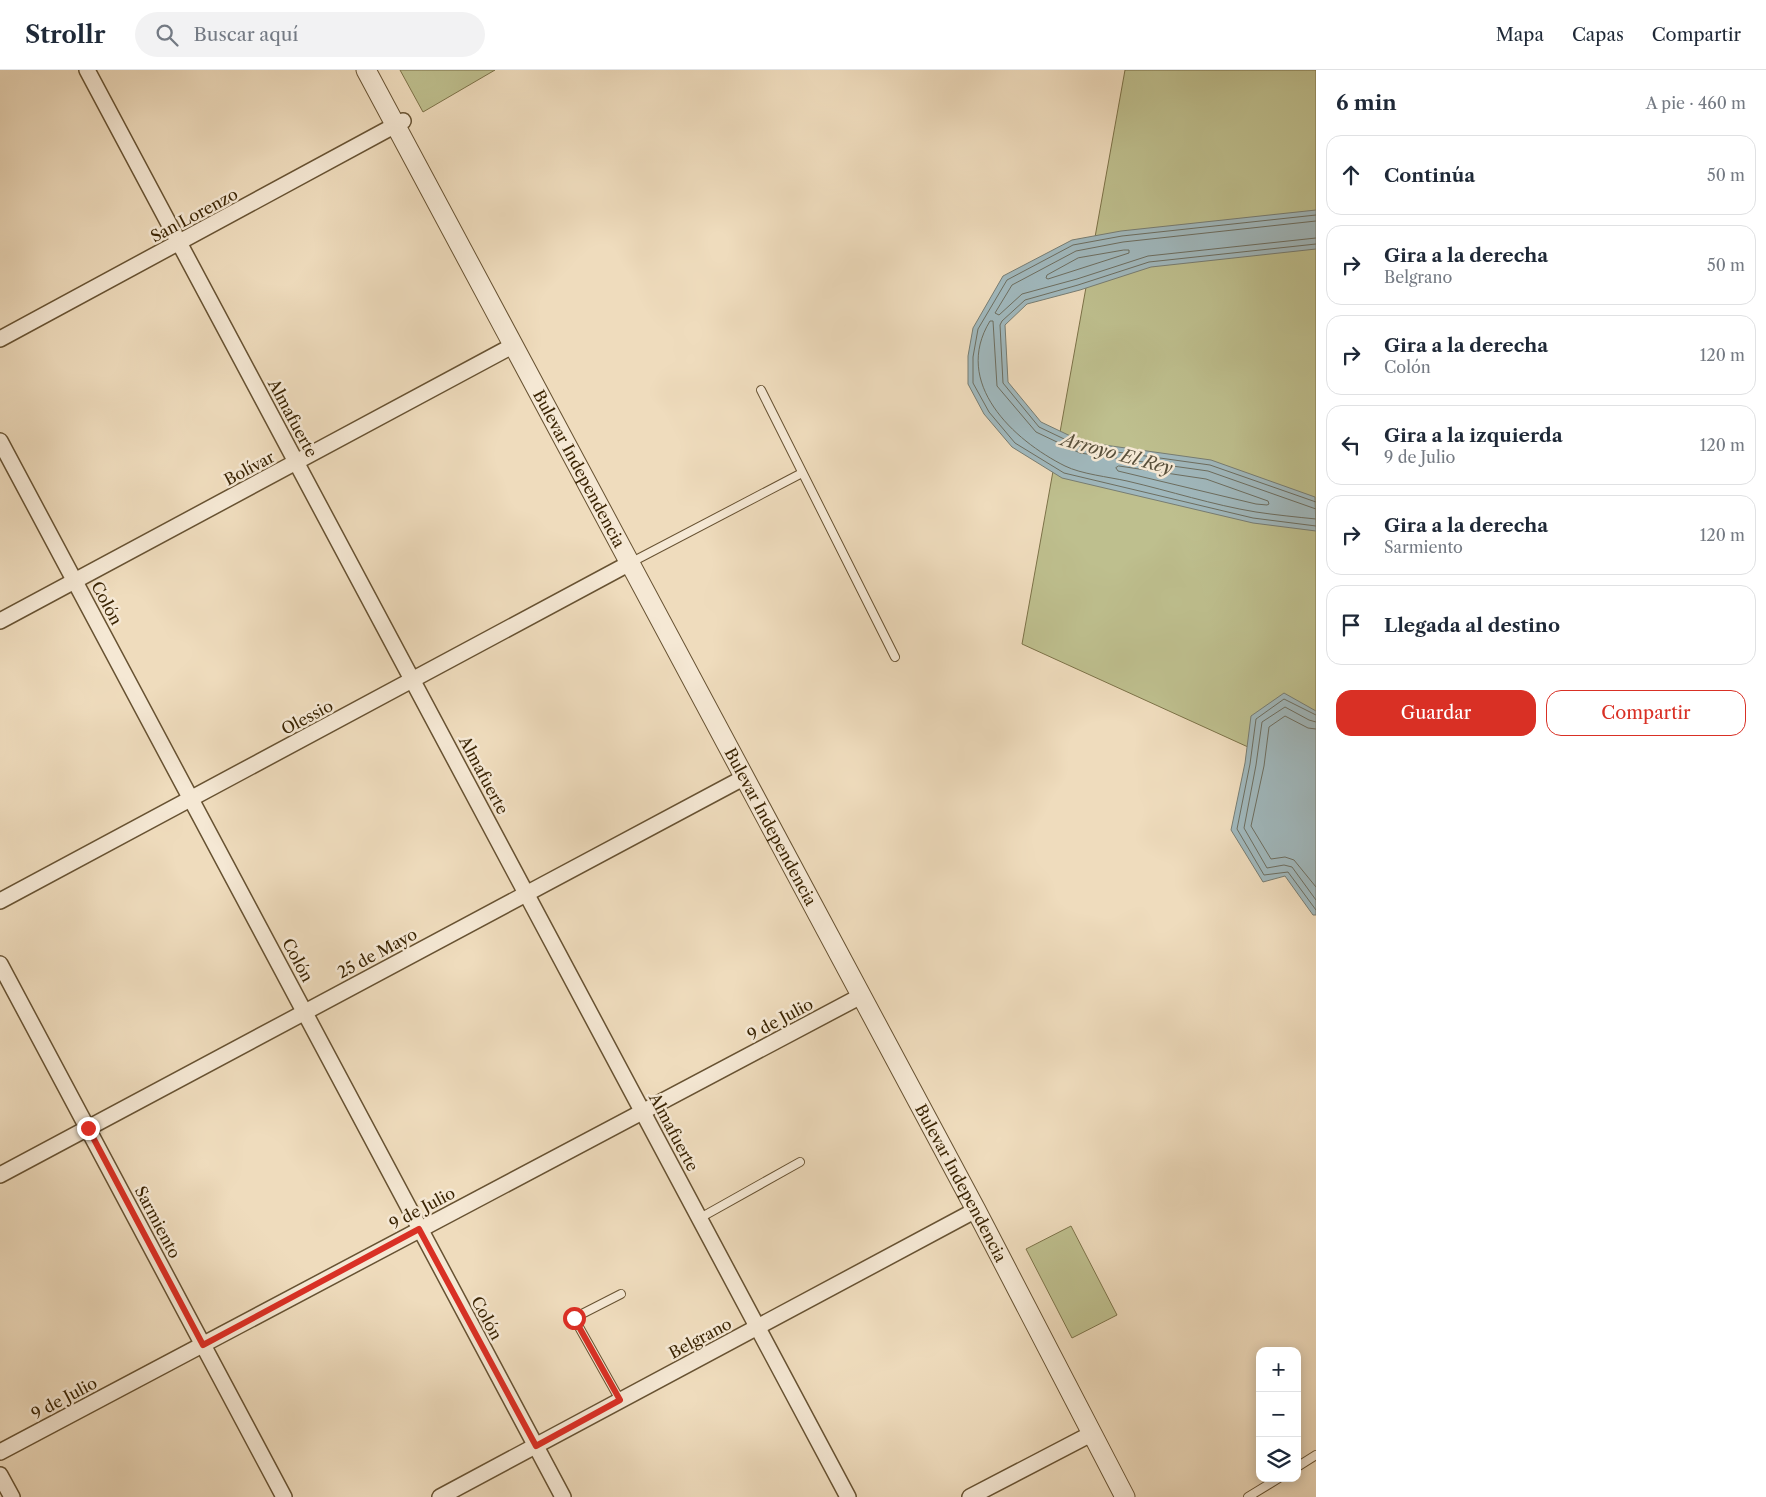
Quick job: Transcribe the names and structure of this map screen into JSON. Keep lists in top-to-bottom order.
{
  "streets": {
    "street": [
      "San Lorenzo",
      "Almafuerte",
      "Bolívar",
      "Bulevar Independencia",
      "Colón",
      "Olessio",
      "25 de Mayo",
      "9 de Julio",
      "Sarmiento",
      "Belgrano"
    ]
  },
  "crossings": [
    ["San Lorenzo", "Almafuerte"],
    ["San Lorenzo", "Bulevar Independencia"],
    ["Almafuerte", "Bolívar"],
    ["Almafuerte", "Olessio"],
    ["Almafuerte", "25 de Mayo"],
    ["Almafuerte", "9 de Julio"],
    ["Almafuerte", "Belgrano"],
    ["Bolívar", "Bulevar Independencia"],
    ["Bolívar", "Colón"],
    ["Bulevar Independencia", "Olessio"],
    ["Bulevar Independencia", "25 de Mayo"],
    ["Bulevar Independencia", "9 de Julio"],
    ["Bulevar Independencia", "Belgrano"],
    ["Colón", "Olessio"],
    ["Colón", "25 de Mayo"],
    ["Colón", "9 de Julio"],
    ["Colón", "Belgrano"],
    ["25 de Mayo", "Sarmiento"],
    ["9 de Julio", "Sarmiento"]
  ],
  "water": ["Arroyo El Rey"],
  "page": {
    "header": "Strollr",
    "search": "Buscar aquí",
    "nav": ["Mapa", "Capas", "Compartir"],
    "heading": ["6 min", "A pie · 460 m"],
    "list": [
      ["Continúa", "50 m"],
      ["Gira a la derecha", "Belgrano", "50 m"],
      ["Gira a la derecha", "Colón", "120 m"],
      ["Gira a la izquierda", "9 de Julio", "120 m"],
      ["Gira a la derecha", "Sarmiento", "120 m"],
      "Llegada al destino"
    ],
    "buttons": ["Guardar", "Compartir"],
    "map_buttons": ["+", "−"]
  }
}
